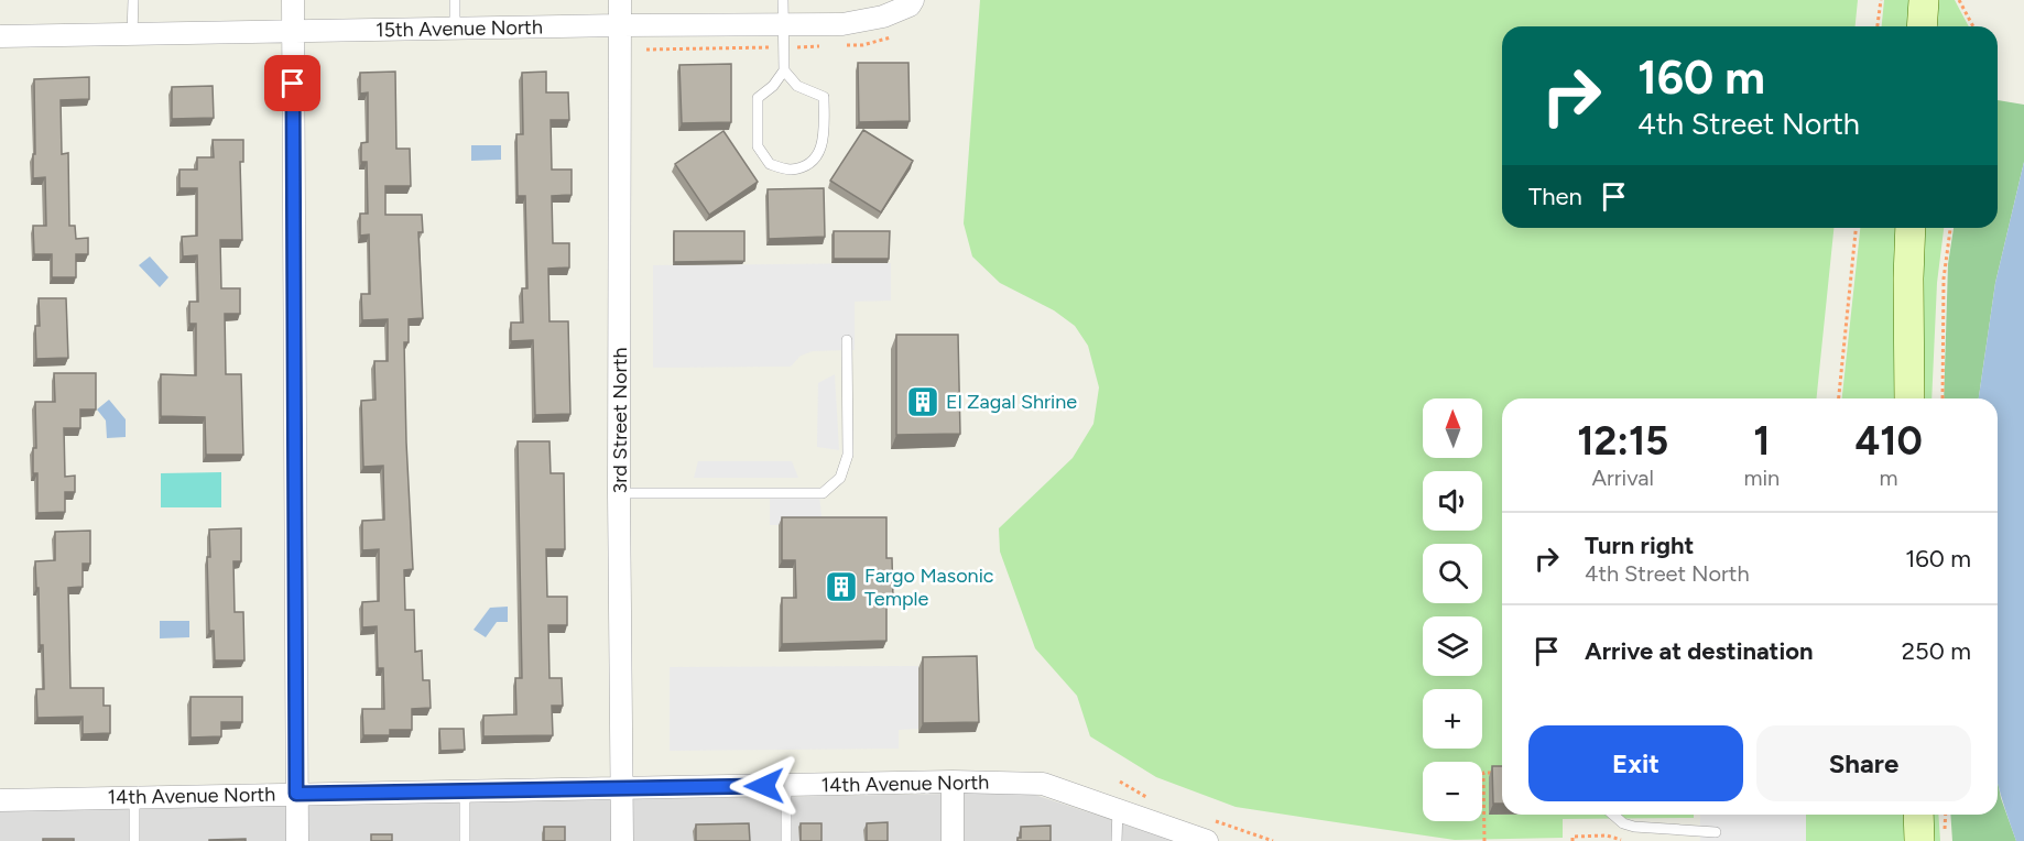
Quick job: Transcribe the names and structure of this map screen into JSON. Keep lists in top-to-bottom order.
{
  "streets": {
    "street": ["15th Avenue North", "3rd Street North", "14th Avenue North"]
  },
  "crossings": [
    ["15th Avenue North", "3rd Street North"],
    ["3rd Street North", "14th Avenue North"]
  ],
  "places": {
    "building": ["El Zagal Shrine", "Fargo Masonic Temple"]
  },
  "north": "top",
  "page": {
    "turn": ["160 m", "4th Street North"],
    "then": "Then",
    "map_buttons": ["+", "−"],
    "eta": [
      "12:15",
      "Arrival",
      "1",
      "min",
      "410",
      "m"
    ],
    "list": [
      {
        "name": "Turn right",
        "note": "4th Street North",
        "value": "160 m"
      },
      {
        "name": "Arrive at destination",
        "value": "250 m"
      }
    ],
    "buttons": ["Exit", "Share"]
  }
}
